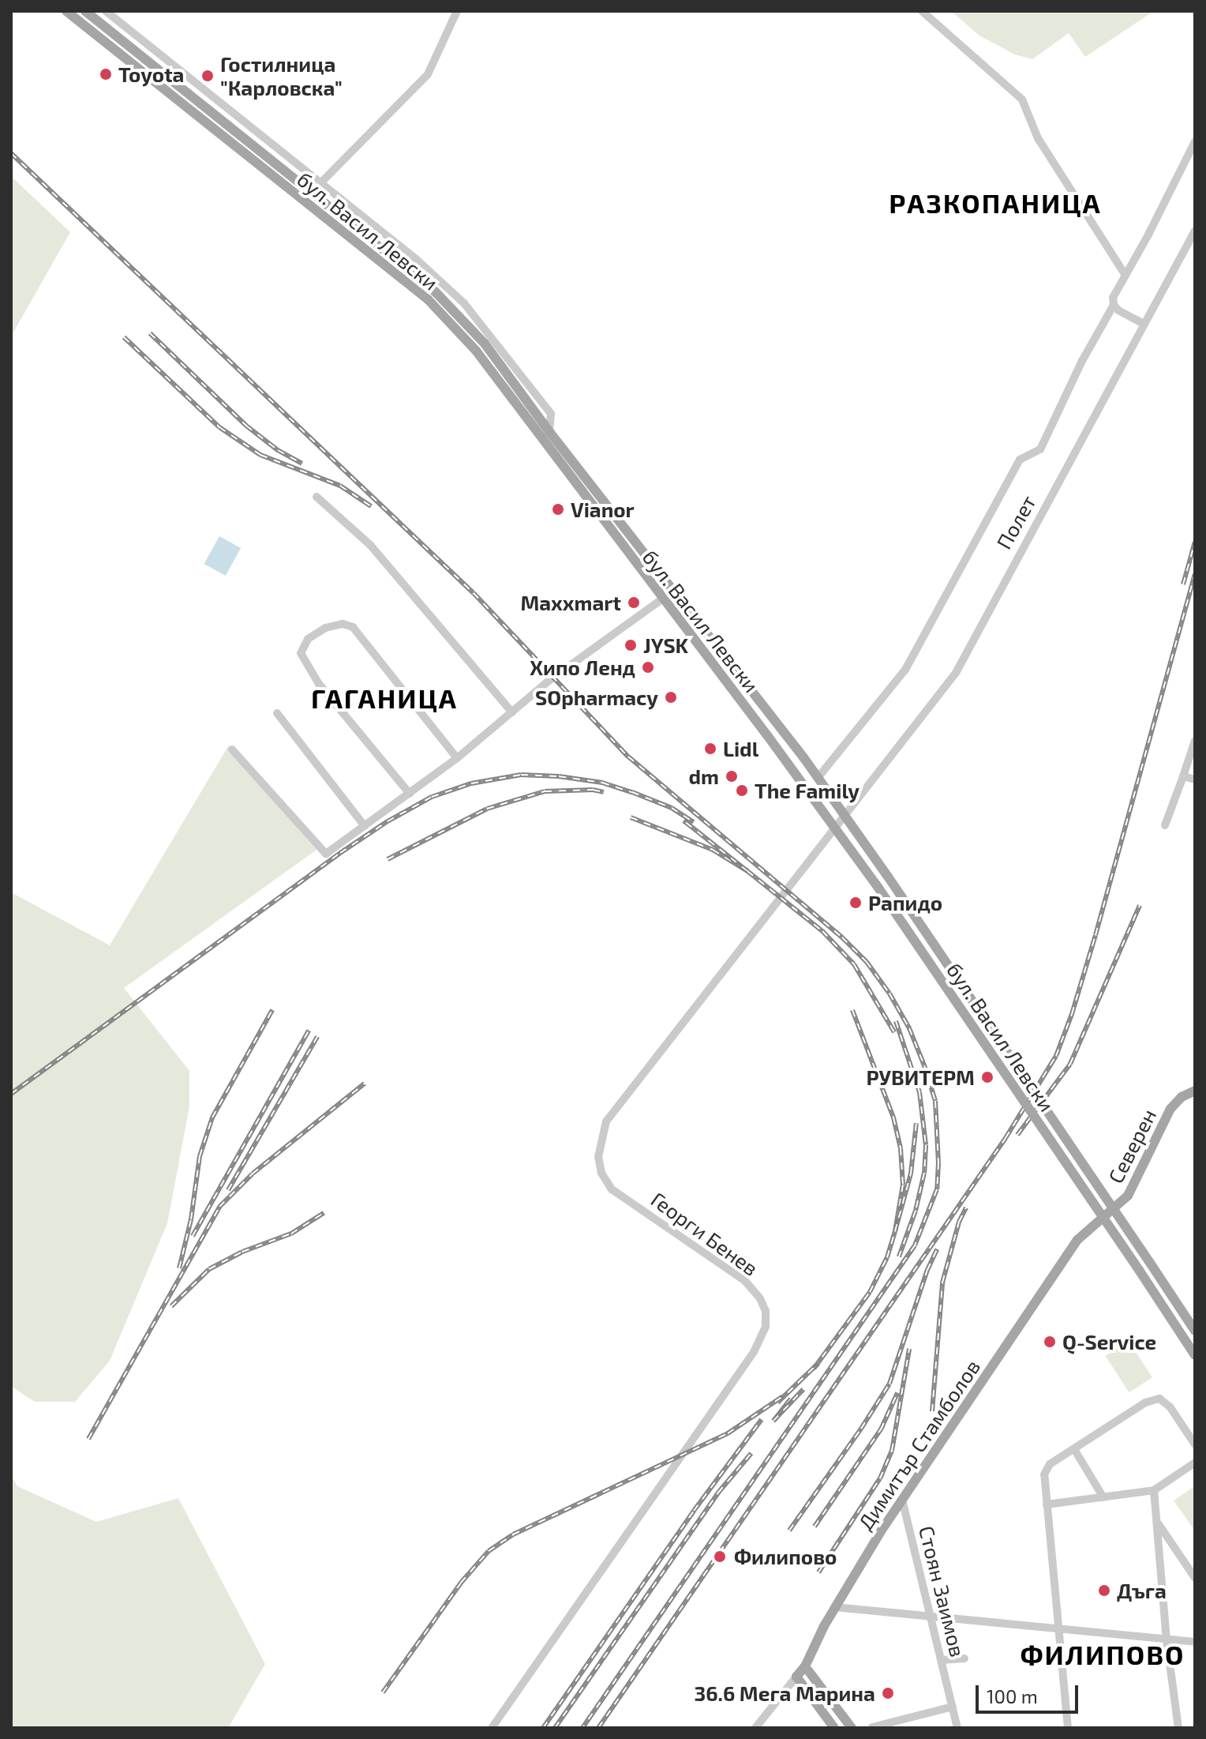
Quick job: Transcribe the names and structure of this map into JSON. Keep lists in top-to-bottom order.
{
  "streets": {
    "main road": ["бул. Васил Левски", "Северен", "Димитър Стамболов"],
    "street": ["Полет", "Георги Бенев", "Стоян Заимов"]
  },
  "crossings": [
    ["бул. Васил Левски", "Полет"],
    ["бул. Васил Левски", "Георги Бенев"],
    ["Полет", "Георги Бенев"],
    ["Северен", "Димитър Стамболов"],
    ["Димитър Стамболов", "Стоян Заимов"]
  ],
  "districts": ["РАЗКОПАНИЦА", "ГАГАНИЦА", "ФИЛИПОВО"],
  "places": [
    "Toyota",
    "Гостилница \"Карловска\"",
    "Vianor",
    "Maxxmart",
    "JYSK",
    "Хипо Ленд",
    "SOpharmacy",
    "Lidl",
    "dm",
    "The Family",
    "Рапидо",
    "РУВИТЕРМ",
    "Q-Service",
    "Филипово",
    "Дъга",
    "36.6 Мега Марина"
  ],
  "scale_bar": "100 m"
}
